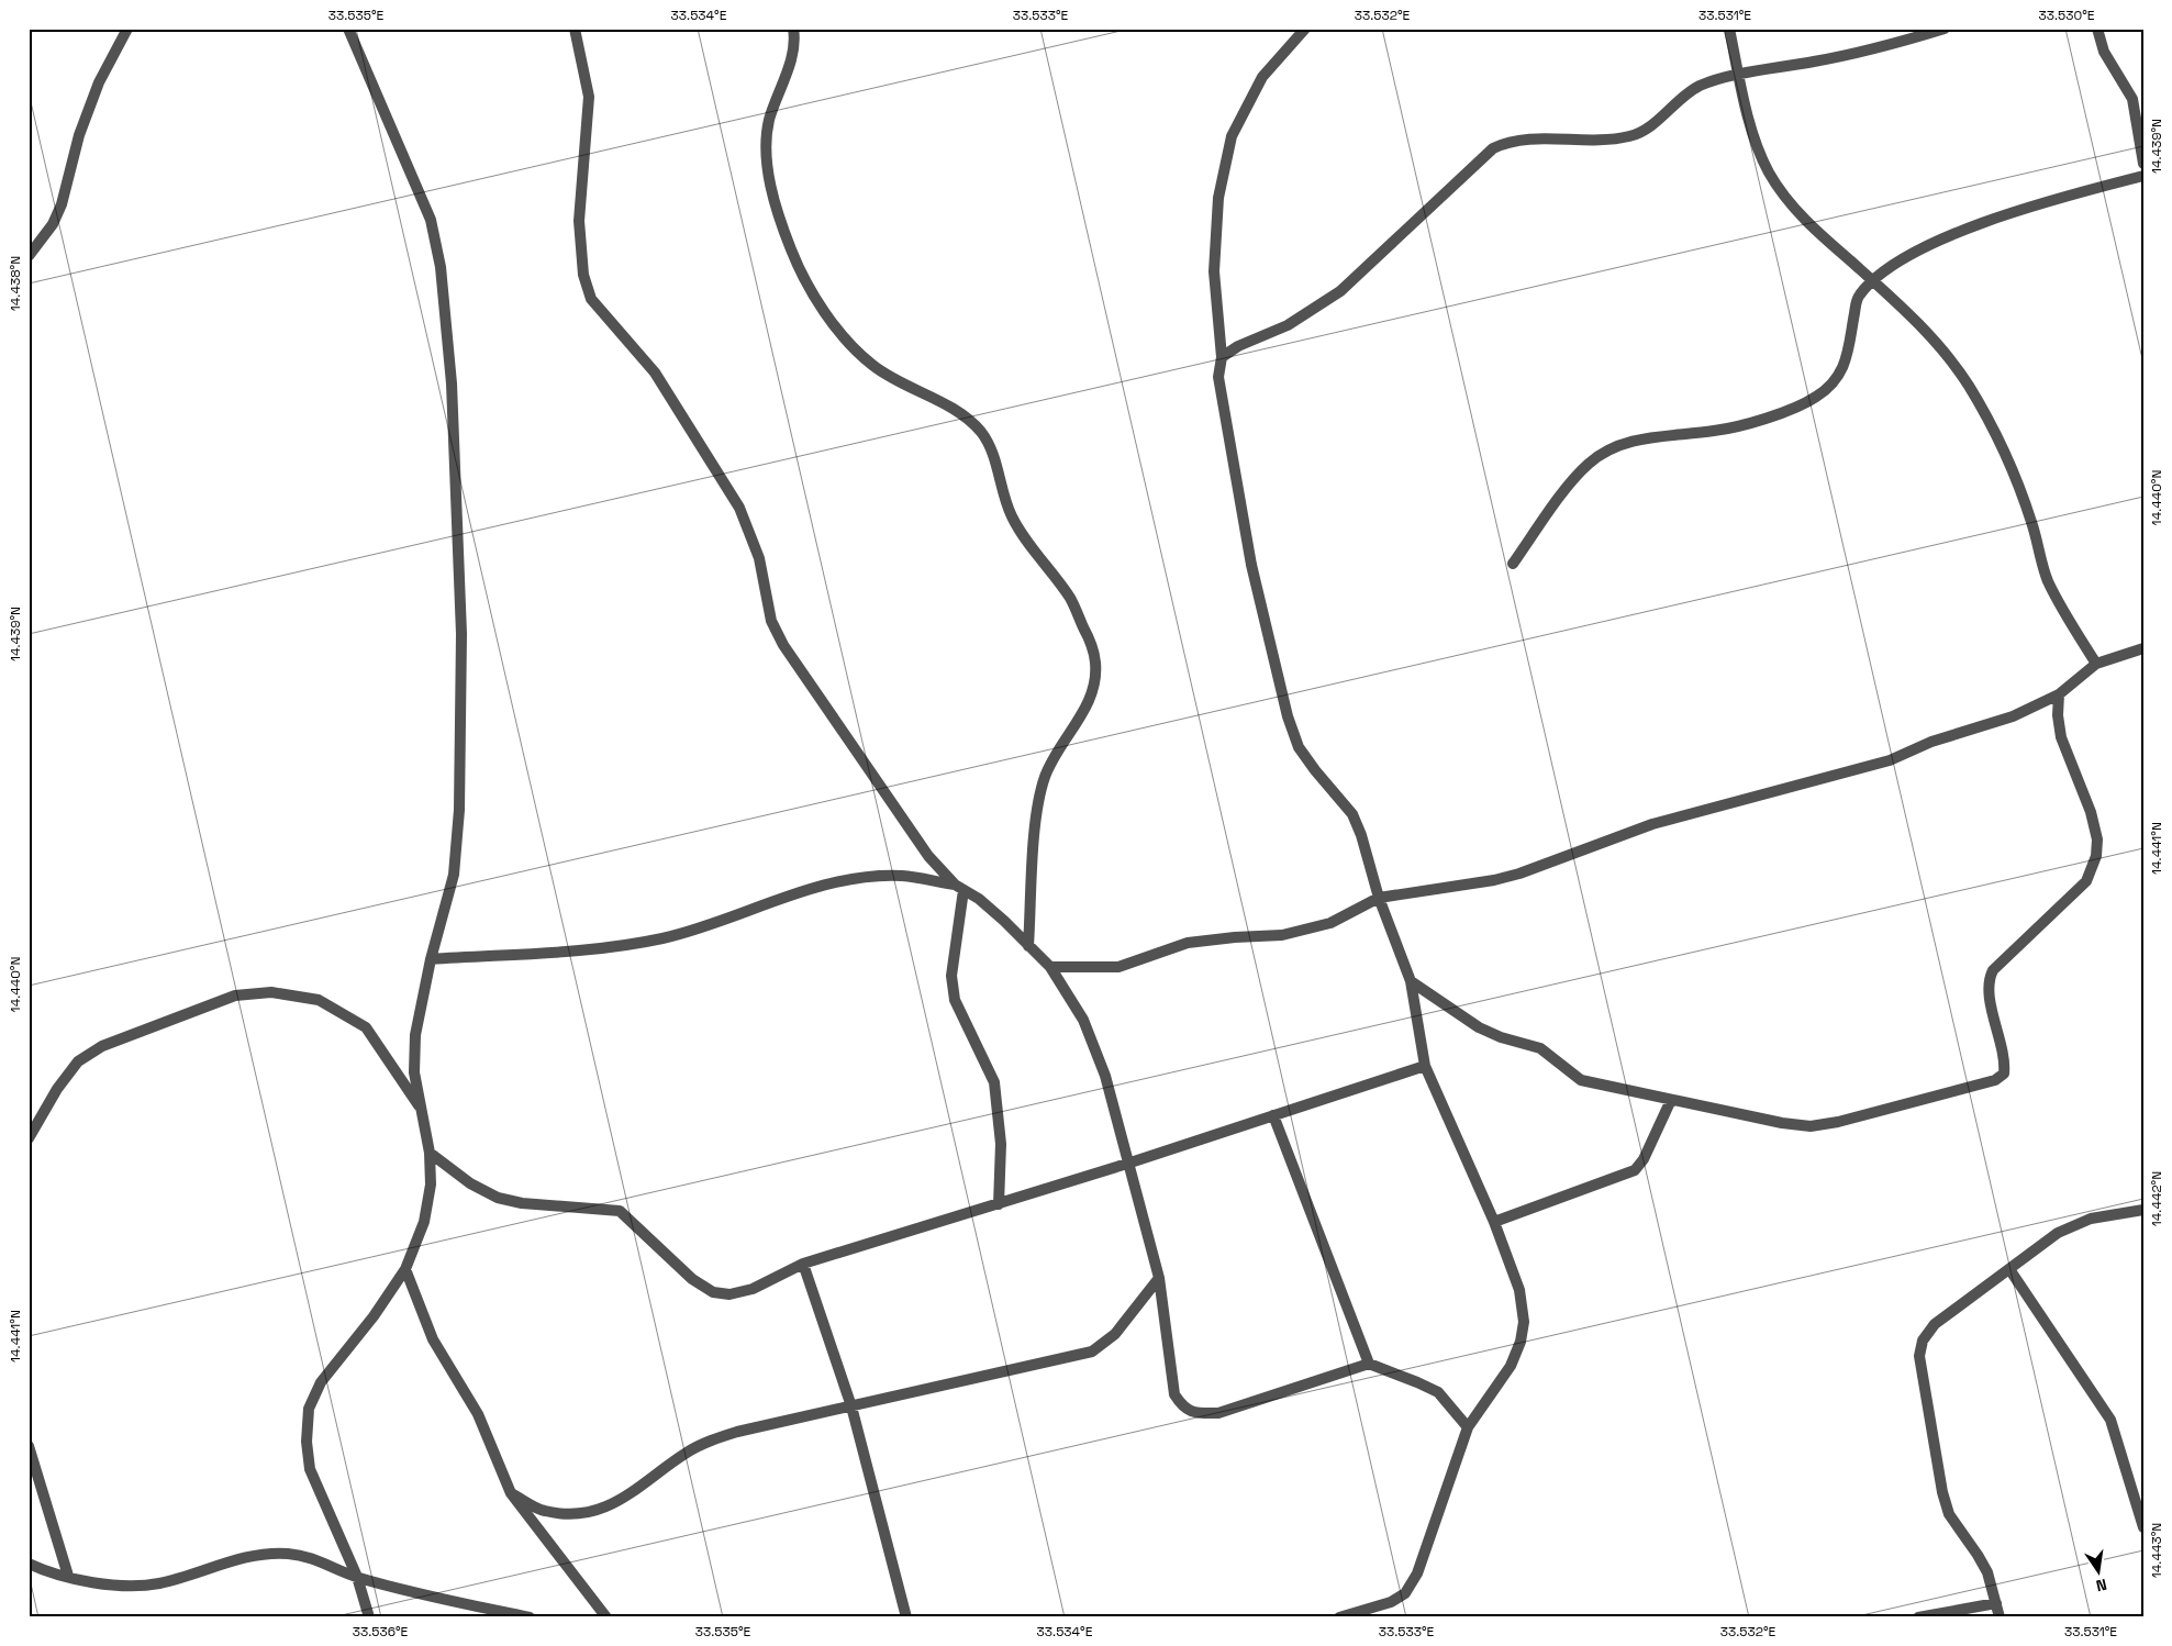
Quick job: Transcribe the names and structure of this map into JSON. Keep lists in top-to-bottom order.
{
  "north": "bottom",
  "coordinates": [
    "33.535°E",
    "33.534°E",
    "33.533°E",
    "33.532°E",
    "33.531°E",
    "33.530°E",
    "14.439°N",
    "14.438°N",
    "14.440°N",
    "14.441°N",
    "14.442°N",
    "14.443°N",
    "33.536°E"
  ]
}
